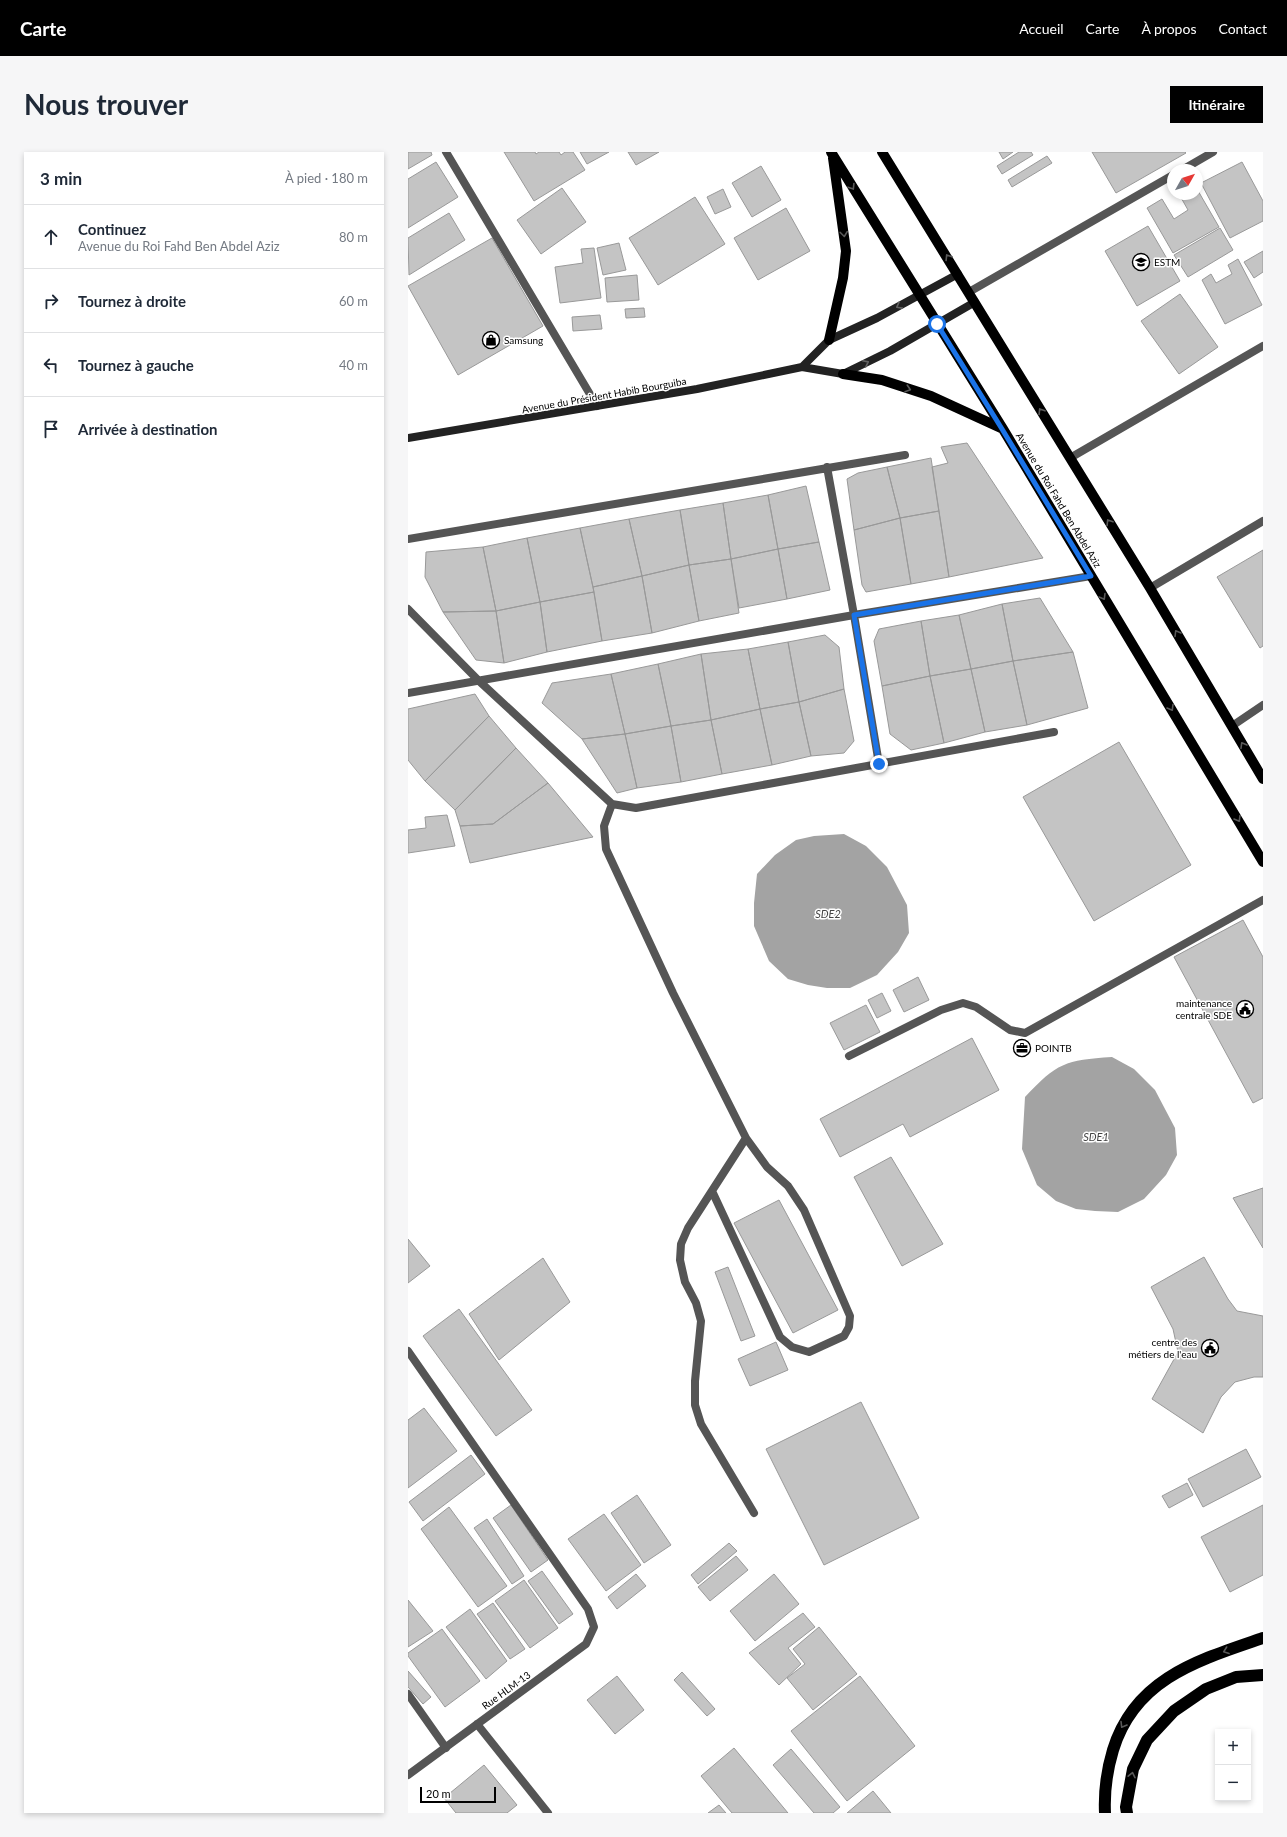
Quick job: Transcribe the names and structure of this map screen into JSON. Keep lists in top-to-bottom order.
{
  "streets": {
    "main road": ["Avenue du Président Habib Bourguiba", "Avenue du Roi Fahd Ben Abdel Aziz"],
    "street": ["Rue HLM-13"]
  },
  "water": ["SDE2", "SDE1"],
  "places": {
    "school or university": ["ESTM"],
    "shop": ["Samsung"],
    "public building": ["maintenance centrale SDE", "centre des métiers de l'eau"],
    "office": ["POINTB"]
  },
  "scale_bar": "20 m",
  "north": "top right",
  "page": {
    "header": "Carte",
    "nav": [
      "Accueil",
      "Carte",
      "À propos",
      "Contact"
    ],
    "buttons": "Itinéraire",
    "title": "Nous trouver",
    "heading": ["3 min", "À pied · 180 m"],
    "list": [
      ["Continuez", "Avenue du Roi Fahd Ben Abdel Aziz", "80 m"],
      ["Tournez à droite", "60 m"],
      ["Tournez à gauche", "40 m"],
      "Arrivée à destination"
    ],
    "map_buttons": ["+", "−"],
    "scale": "20 m"
  }
}
